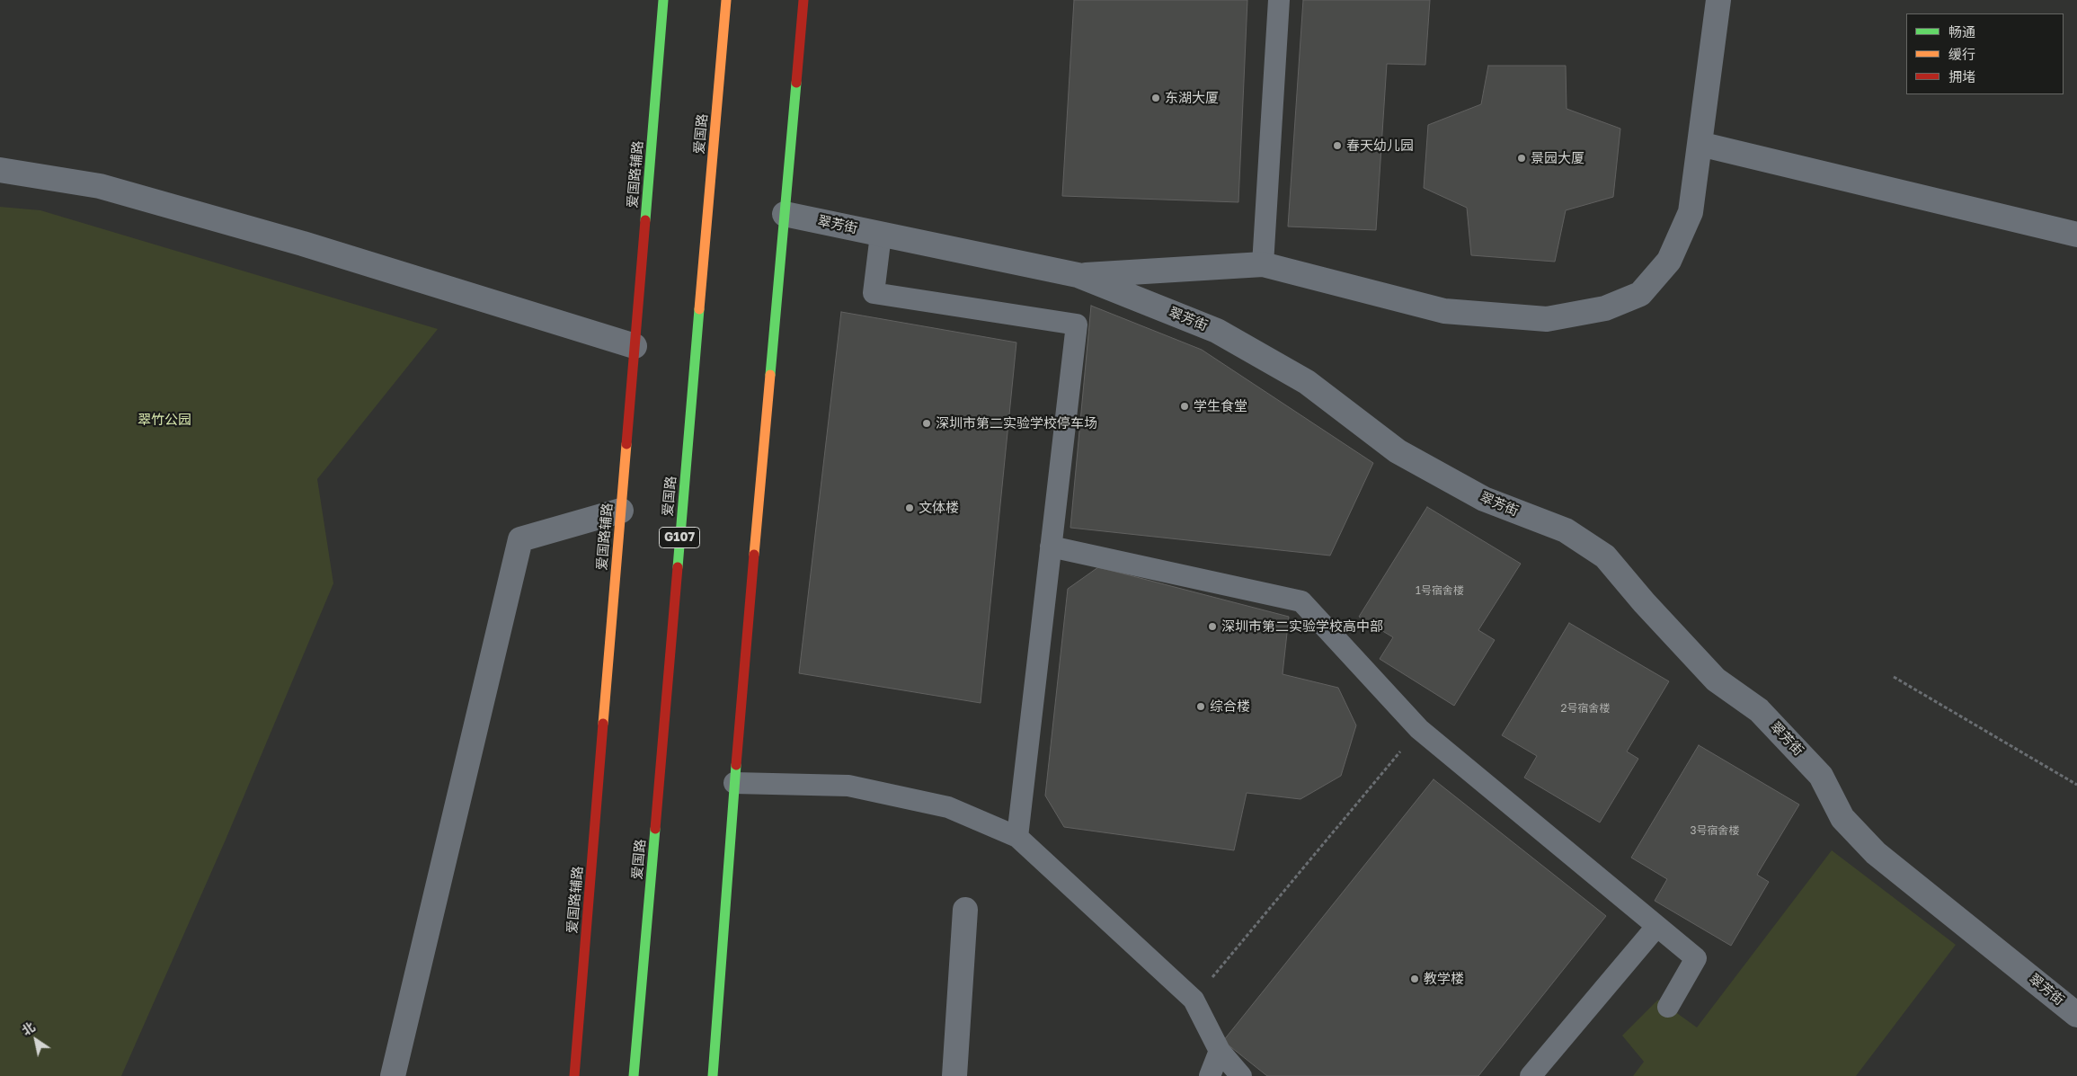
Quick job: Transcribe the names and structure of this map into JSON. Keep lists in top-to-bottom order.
{
  "streets": {
    "main road": ["爱国路", "爱国路辅路", "G107"],
    "street": ["翠芳街"]
  },
  "parks": ["翠竹公园"],
  "places": [
    "东湖大厦",
    "春天幼儿园",
    "景园大厦",
    "学生食堂",
    "深圳市第二实验学校停车场",
    "文体楼",
    "深圳市第二实验学校高中部",
    "综合楼",
    "教学楼"
  ],
  "house_numbers": ["1号宿舍楼", "2号宿舍楼", "3号宿舍楼"],
  "legend": ["畅通", "缓行", "拥堵"],
  "north": "top left"
}
